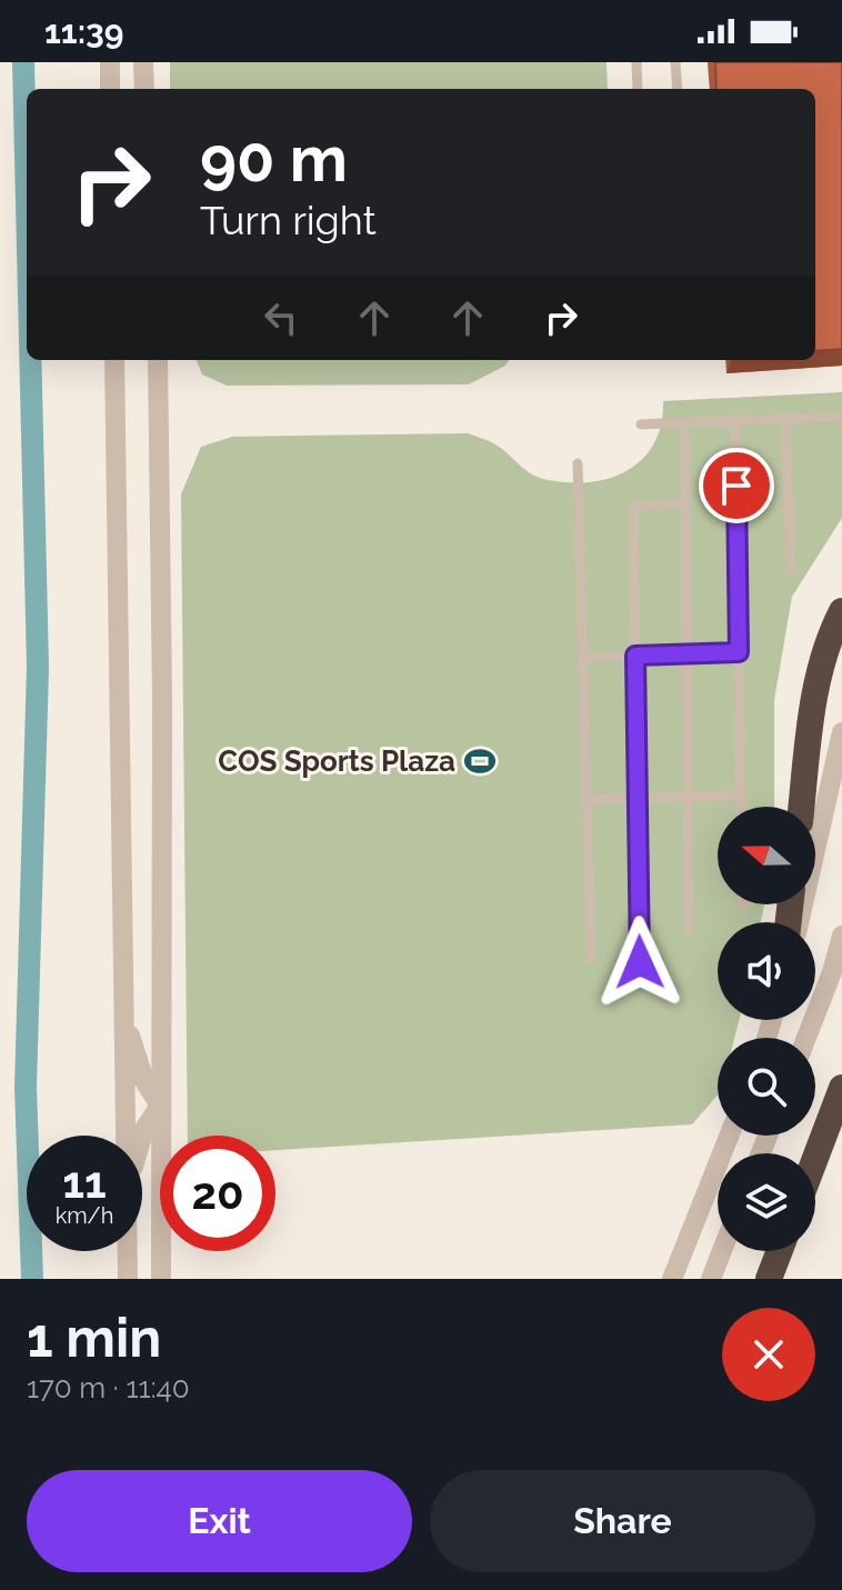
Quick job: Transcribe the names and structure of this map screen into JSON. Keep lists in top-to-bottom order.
{
  "places": {
    "sports": ["COS Sports Plaza"]
  },
  "north": "left",
  "page": {
    "status": "11:39",
    "turn": ["90 m", "Turn right"],
    "speed": "11 km/h",
    "limit": "20",
    "heading": ["1 min", "170 m · 11:40"],
    "buttons": ["Exit", "Share"]
  }
}
